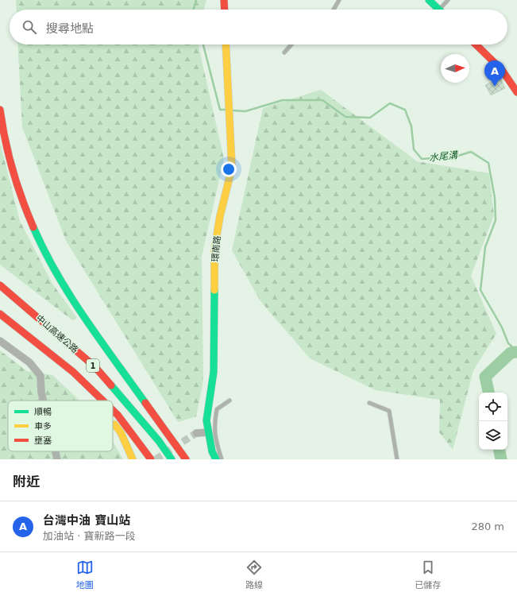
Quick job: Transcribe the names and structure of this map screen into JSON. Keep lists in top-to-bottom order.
{
  "streets": {
    "main road": ["環南路", "中山高速公路", "1"]
  },
  "water": ["水尾溝"],
  "legend": ["順暢", "車多", "壅塞"],
  "north": "right",
  "page": {
    "search": "搜尋地點",
    "pins": "A",
    "heading": "附近",
    "list": [
      {
        "mark": "A",
        "name": "台灣中油 寶山站",
        "note": "加油站 · 寶新路一段",
        "value": "280 m"
      }
    ],
    "nav": ["地圖", "路線", "已儲存"]
  }
}
